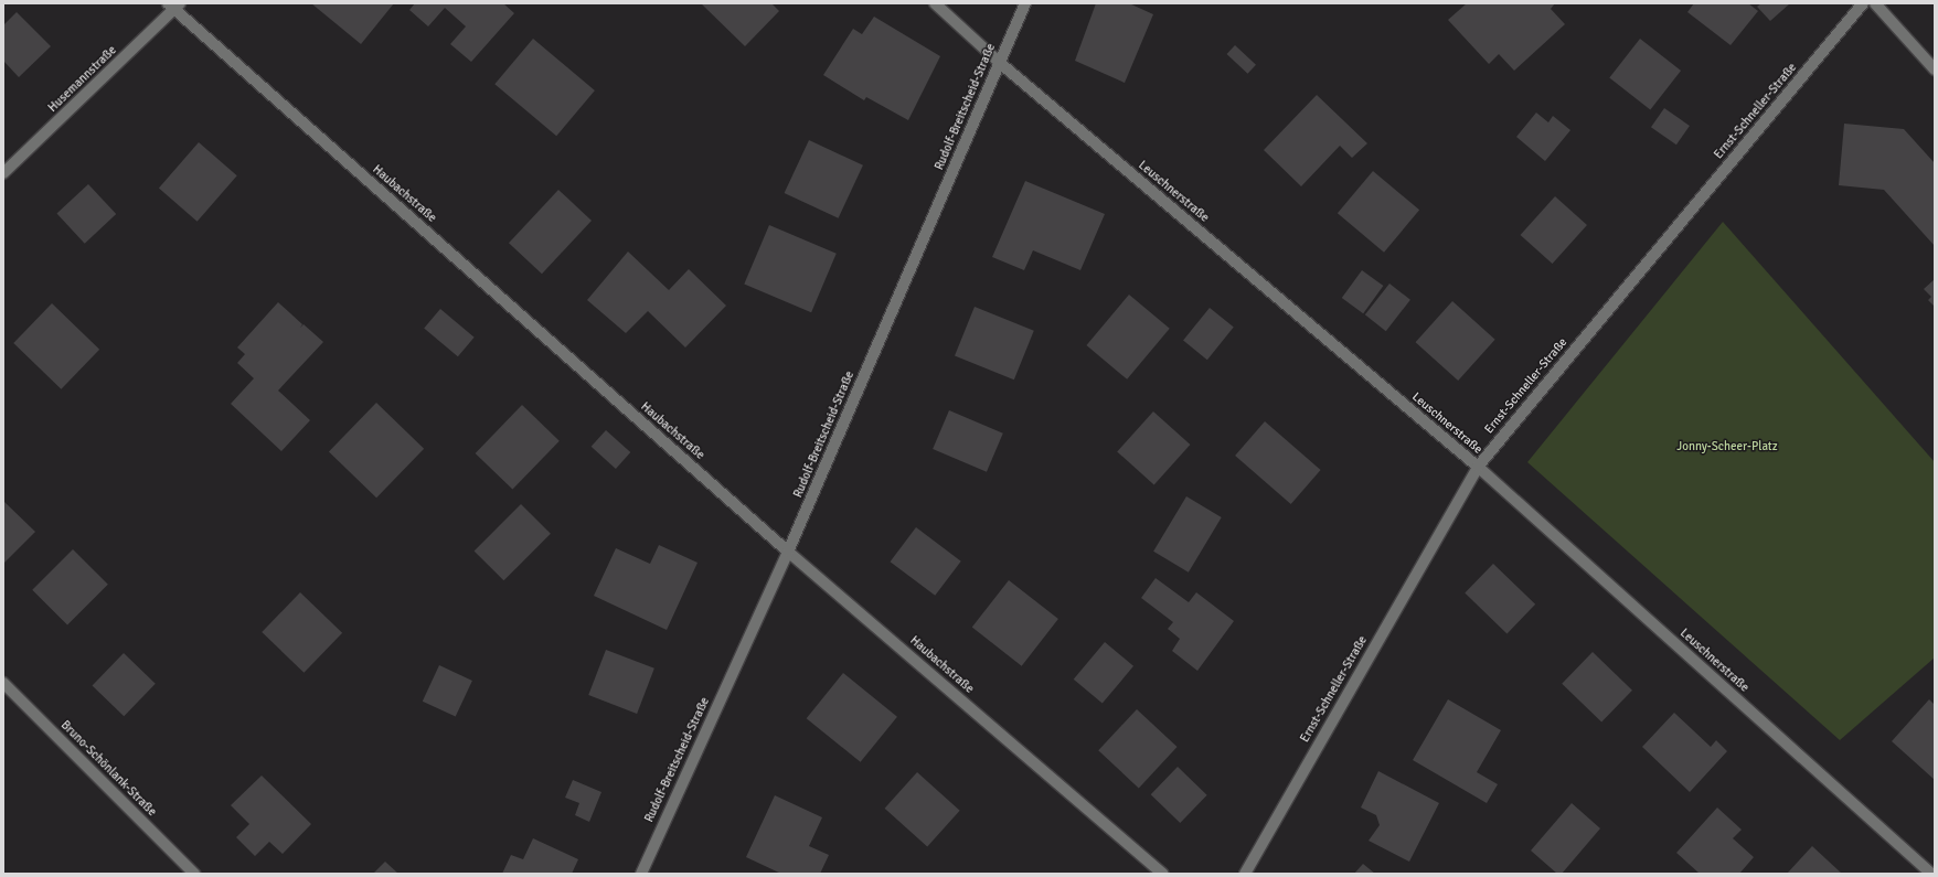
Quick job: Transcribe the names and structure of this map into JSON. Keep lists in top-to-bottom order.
{
  "streets": {
    "street": [
      "Husemannstraße",
      "Rudolf-Breitscheid-Straße",
      "Ernst-Schneller-Straße",
      "Leuschnerstraße",
      "Haubachstraße",
      "Bruno-Schönlank-Straße"
    ]
  },
  "crossings": [
    ["Husemannstraße", "Haubachstraße"],
    ["Rudolf-Breitscheid-Straße", "Leuschnerstraße"],
    ["Rudolf-Breitscheid-Straße", "Haubachstraße"],
    ["Ernst-Schneller-Straße", "Leuschnerstraße"]
  ],
  "parks": ["Jonny-Scheer-Platz"]
}
